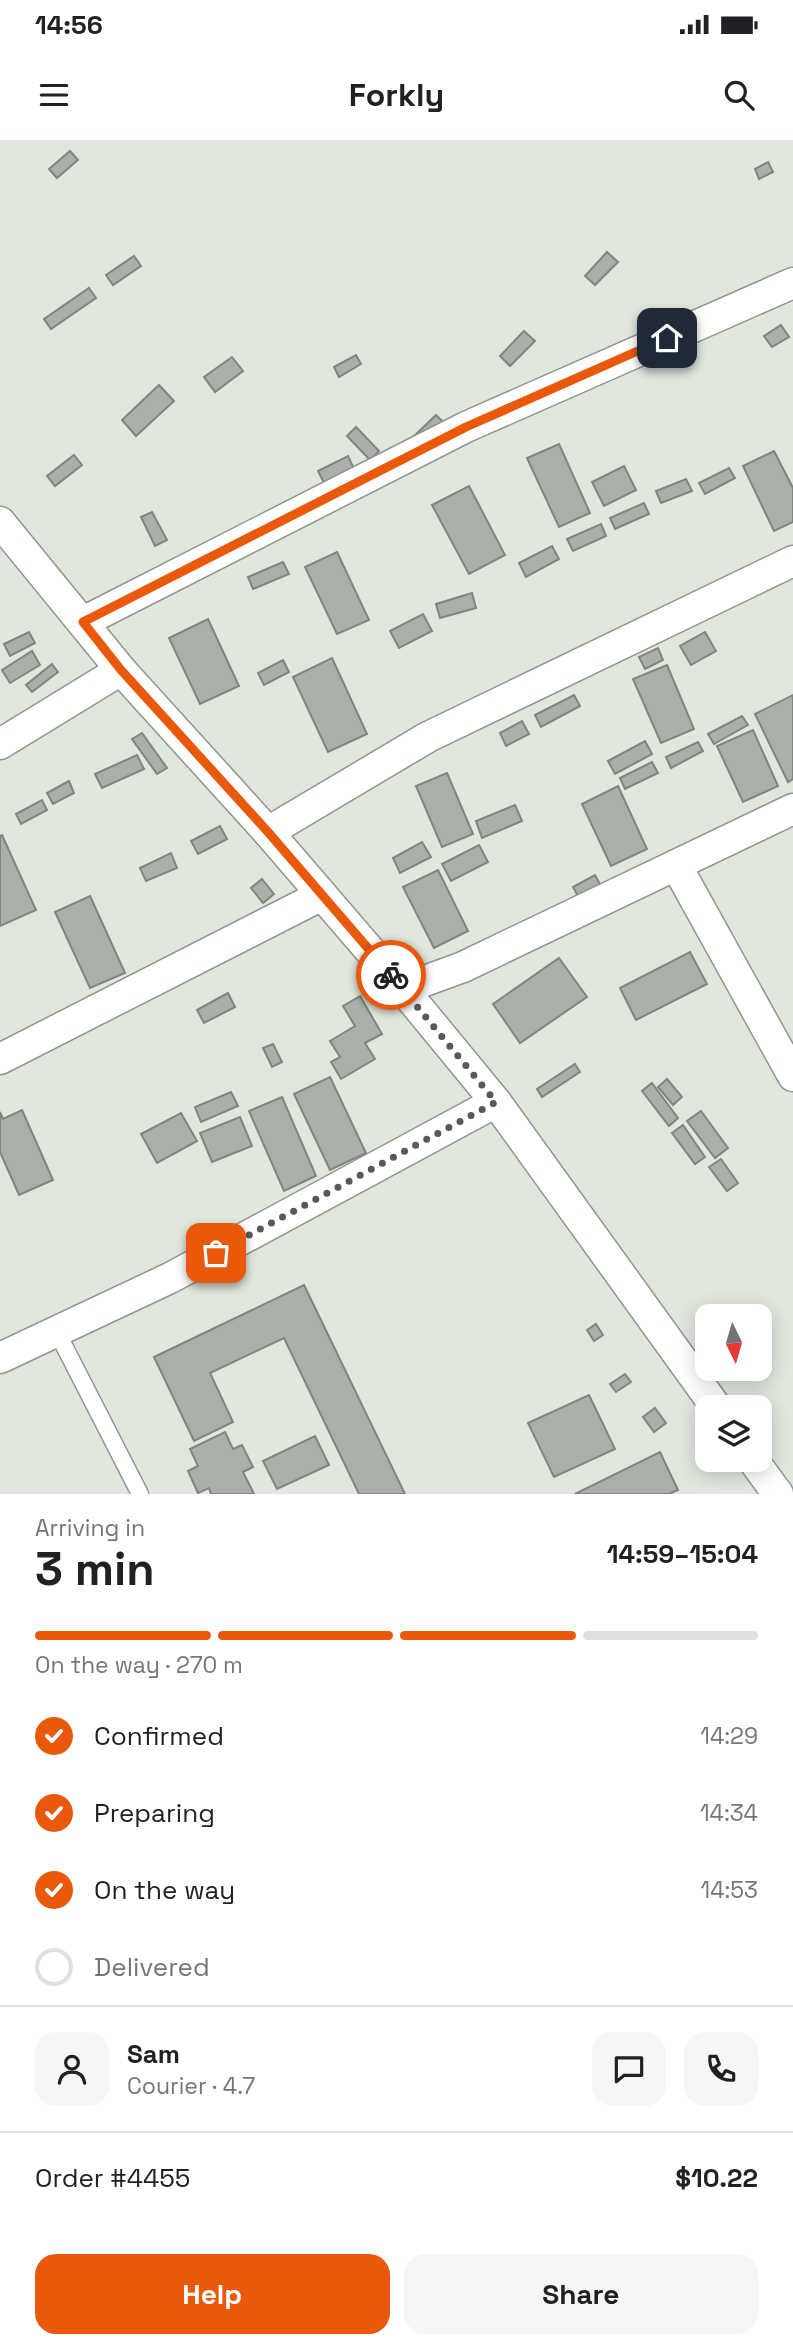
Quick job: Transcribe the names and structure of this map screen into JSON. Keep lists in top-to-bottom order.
{
  "north": "bottom",
  "page": {
    "status": "14:56",
    "header": "Forkly",
    "heading": ["3 min", "Arriving in", "14:59–15:04"],
    "panel": [
      "Sam",
      "Courier · 4.7",
      "Order #4455",
      "$10.22"
    ],
    "bar": "On the way · 270 m",
    "list": [
      ["Confirmed", "14:29"],
      ["Preparing", "14:34"],
      ["On the way", "14:53"],
      "Delivered"
    ],
    "buttons": ["Help", "Share"]
  }
}
